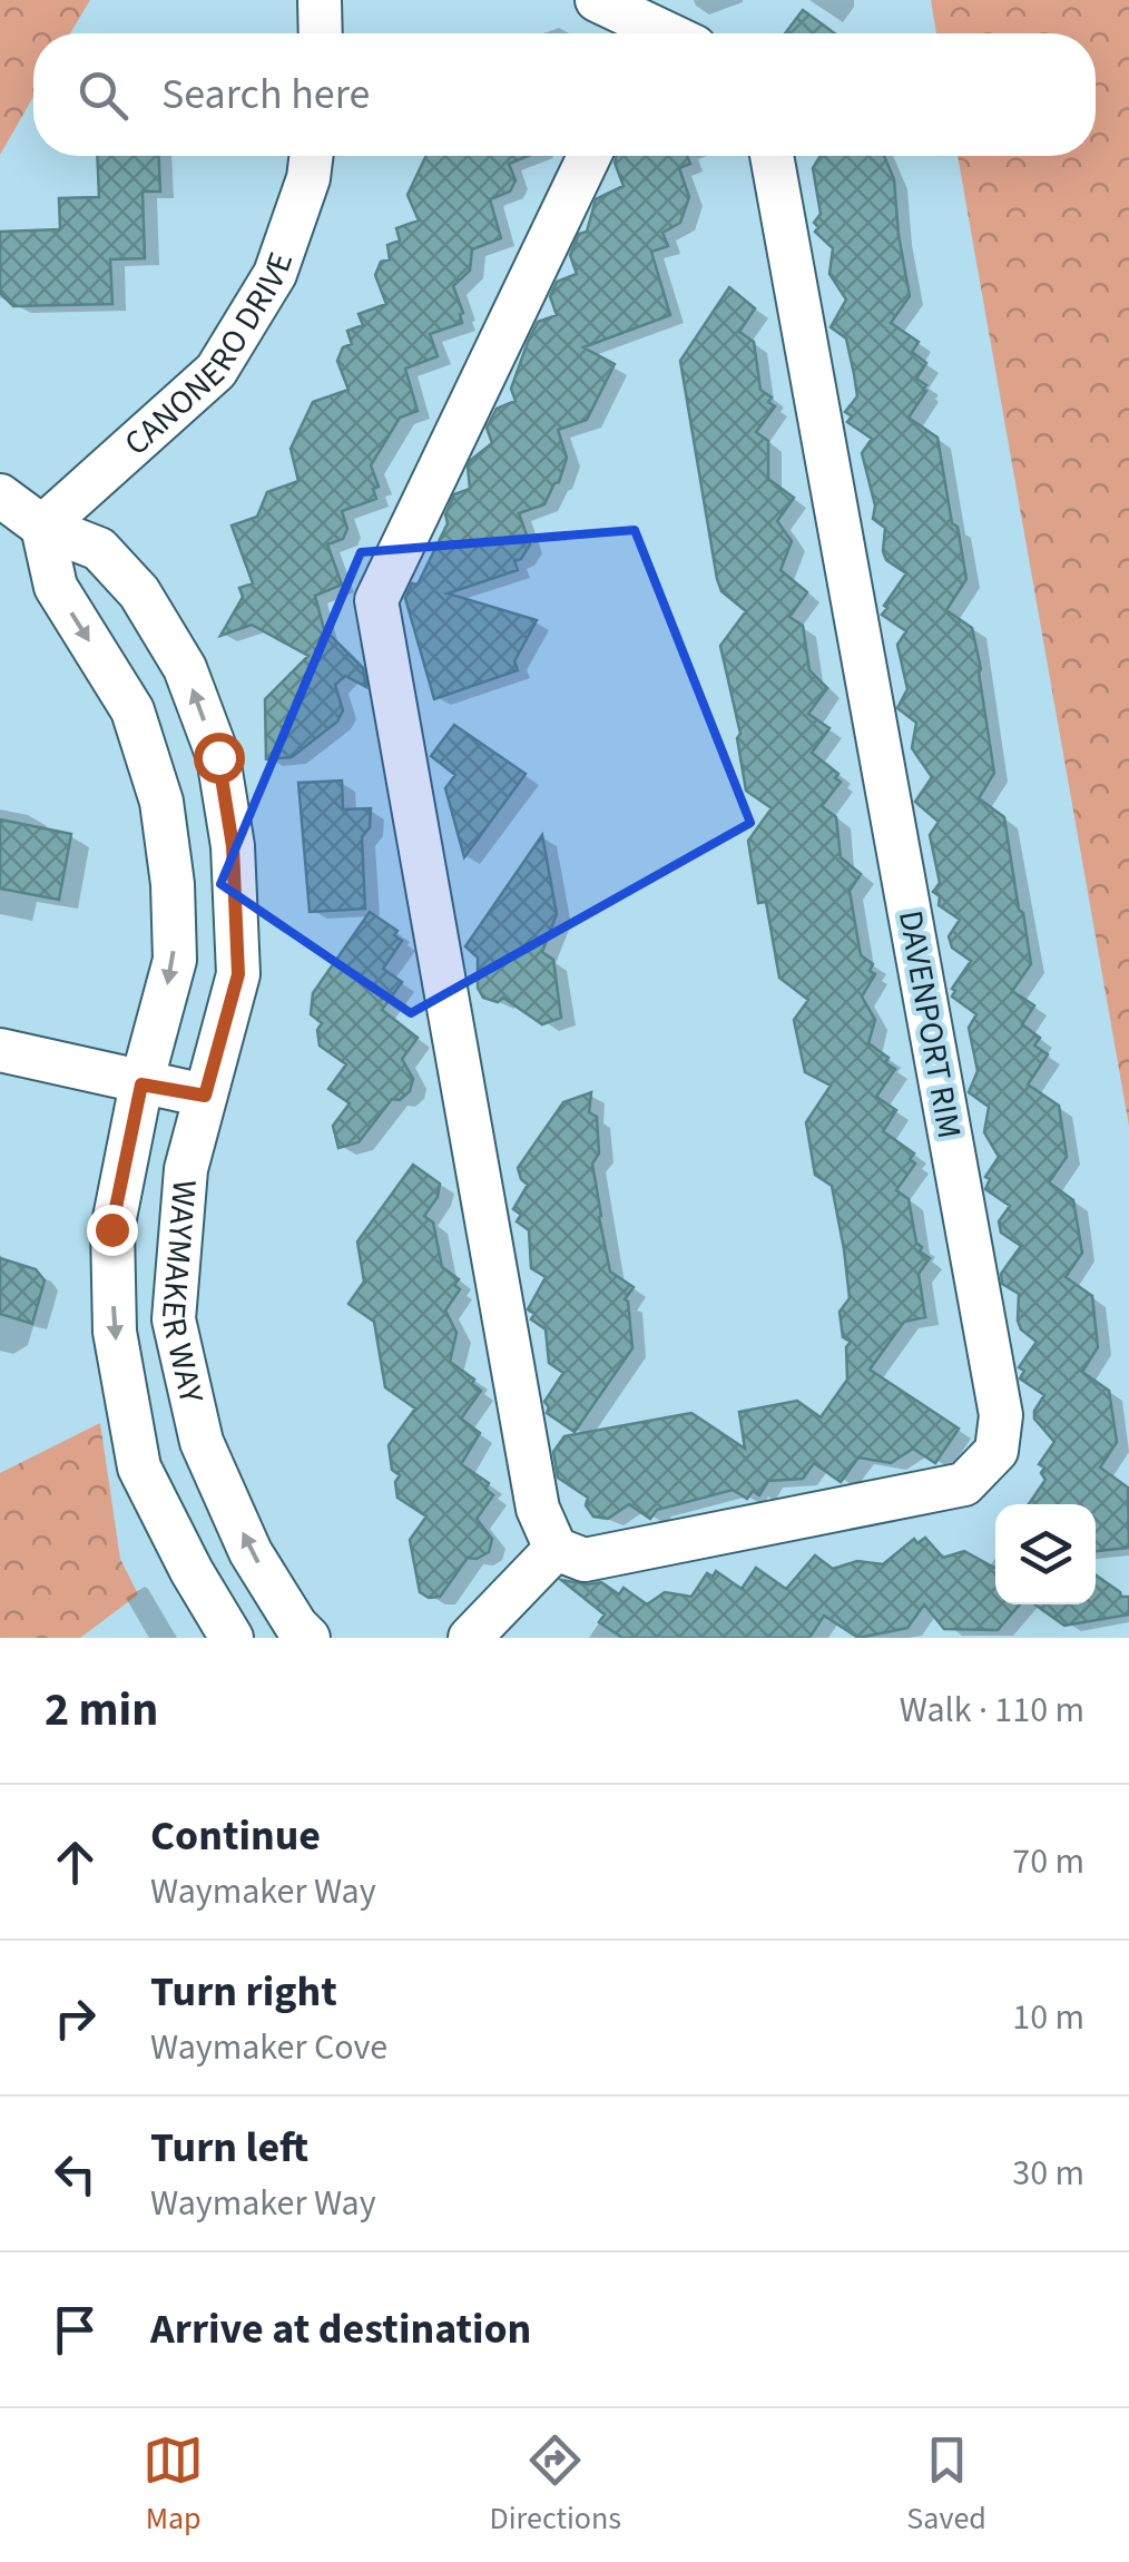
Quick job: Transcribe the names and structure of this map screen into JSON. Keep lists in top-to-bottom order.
{
  "streets": {
    "street": ["CANONERO DRIVE", "DAVENPORT RIM", "WAYMAKER WAY"]
  },
  "crossings": [
    ["CANONERO DRIVE", "WAYMAKER WAY"]
  ],
  "page": {
    "search": "Search here",
    "heading": ["2 min", "Walk · 110 m"],
    "list": [
      ["Continue", "Waymaker Way", "70 m"],
      ["Turn right", "Waymaker Cove", "10 m"],
      ["Turn left", "Waymaker Way", "30 m"],
      "Arrive at destination"
    ],
    "nav": ["Map", "Directions", "Saved"]
  }
}
